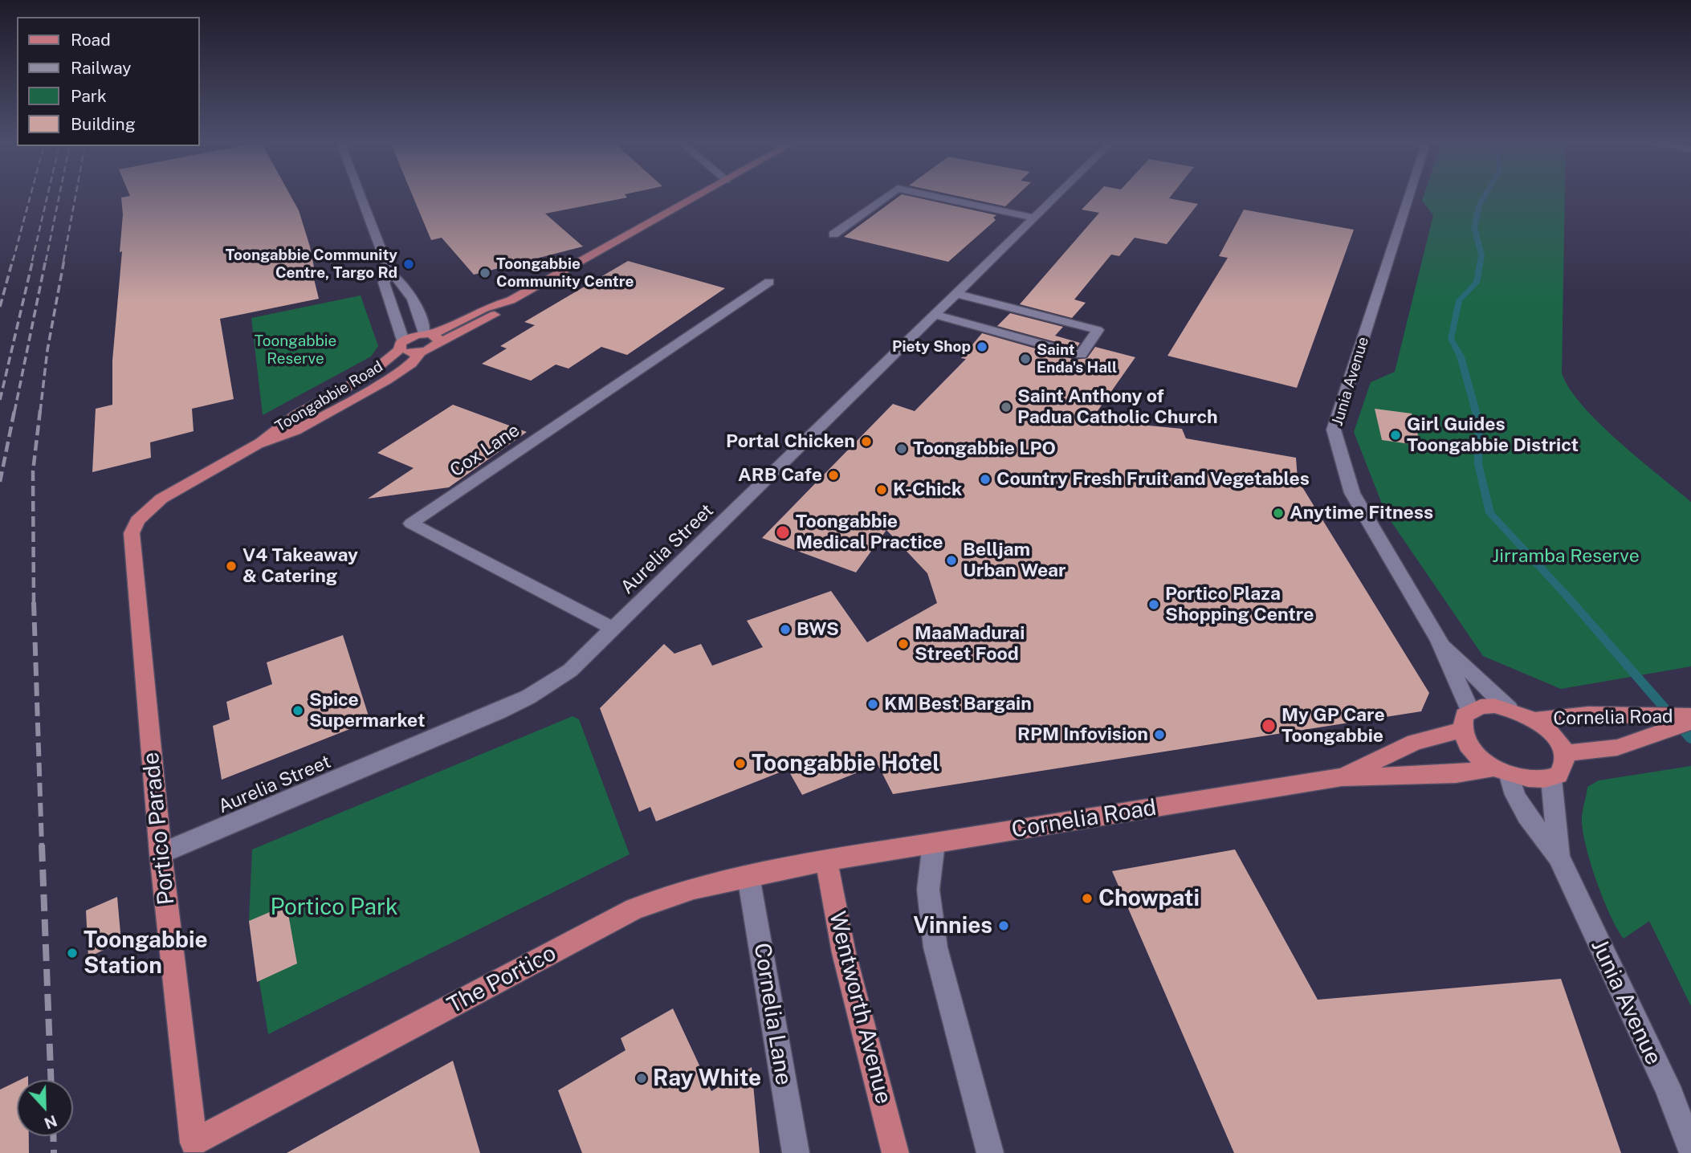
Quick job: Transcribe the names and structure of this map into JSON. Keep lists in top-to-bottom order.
{
  "streets": {
    "main road": [
      "Toongabbie Road",
      "Cornelia Road",
      "Portico Parade",
      "The Portico",
      "Wentworth Avenue"
    ],
    "street": [
      "Junia Avenue",
      "Cox Lane",
      "Aurelia Street",
      "Cornelia Lane"
    ]
  },
  "crossings": [
    ["Junia Avenue", "Cornelia Road"],
    ["Toongabbie Road", "Portico Parade"],
    ["Cox Lane", "Aurelia Street"],
    ["Aurelia Street", "Portico Parade"],
    ["Cornelia Road", "The Portico"],
    ["Cornelia Road", "Wentworth Avenue"],
    ["Portico Parade", "The Portico"],
    ["The Portico", "Wentworth Avenue"],
    ["The Portico", "Cornelia Lane"]
  ],
  "parks": ["Toongabbie Reserve", "Jirramba Reserve", "Portico Park"],
  "places": [
    "Toongabbie Community Centre, Targo Rd",
    "Toongabbie Community Centre",
    "Piety Shop",
    "Saint Enda's Hall",
    "Saint Anthony of Padua Catholic Church",
    "Girl Guides Toongabbie District",
    "Portal Chicken",
    "Toongabbie LPO",
    "ARB Cafe",
    "Country Fresh Fruit and Vegetables",
    "K-Chick",
    "Anytime Fitness",
    "Toongabbie Medical Practice",
    "Belljam Urban Wear",
    "V4 Takeaway & Catering",
    "Portico Plaza Shopping Centre",
    "BWS",
    "MaaMadurai Street Food",
    "KM Best Bargain",
    "Spice Supermarket",
    "My GP Care Toongabbie",
    "RPM Infovision",
    "Toongabbie Hotel",
    "Chowpati",
    "Vinnies",
    "Toongabbie Station",
    "Ray White"
  ],
  "legend": [
    "Road",
    "Railway",
    "Park",
    "Building"
  ],
  "north": "bottom"
}
